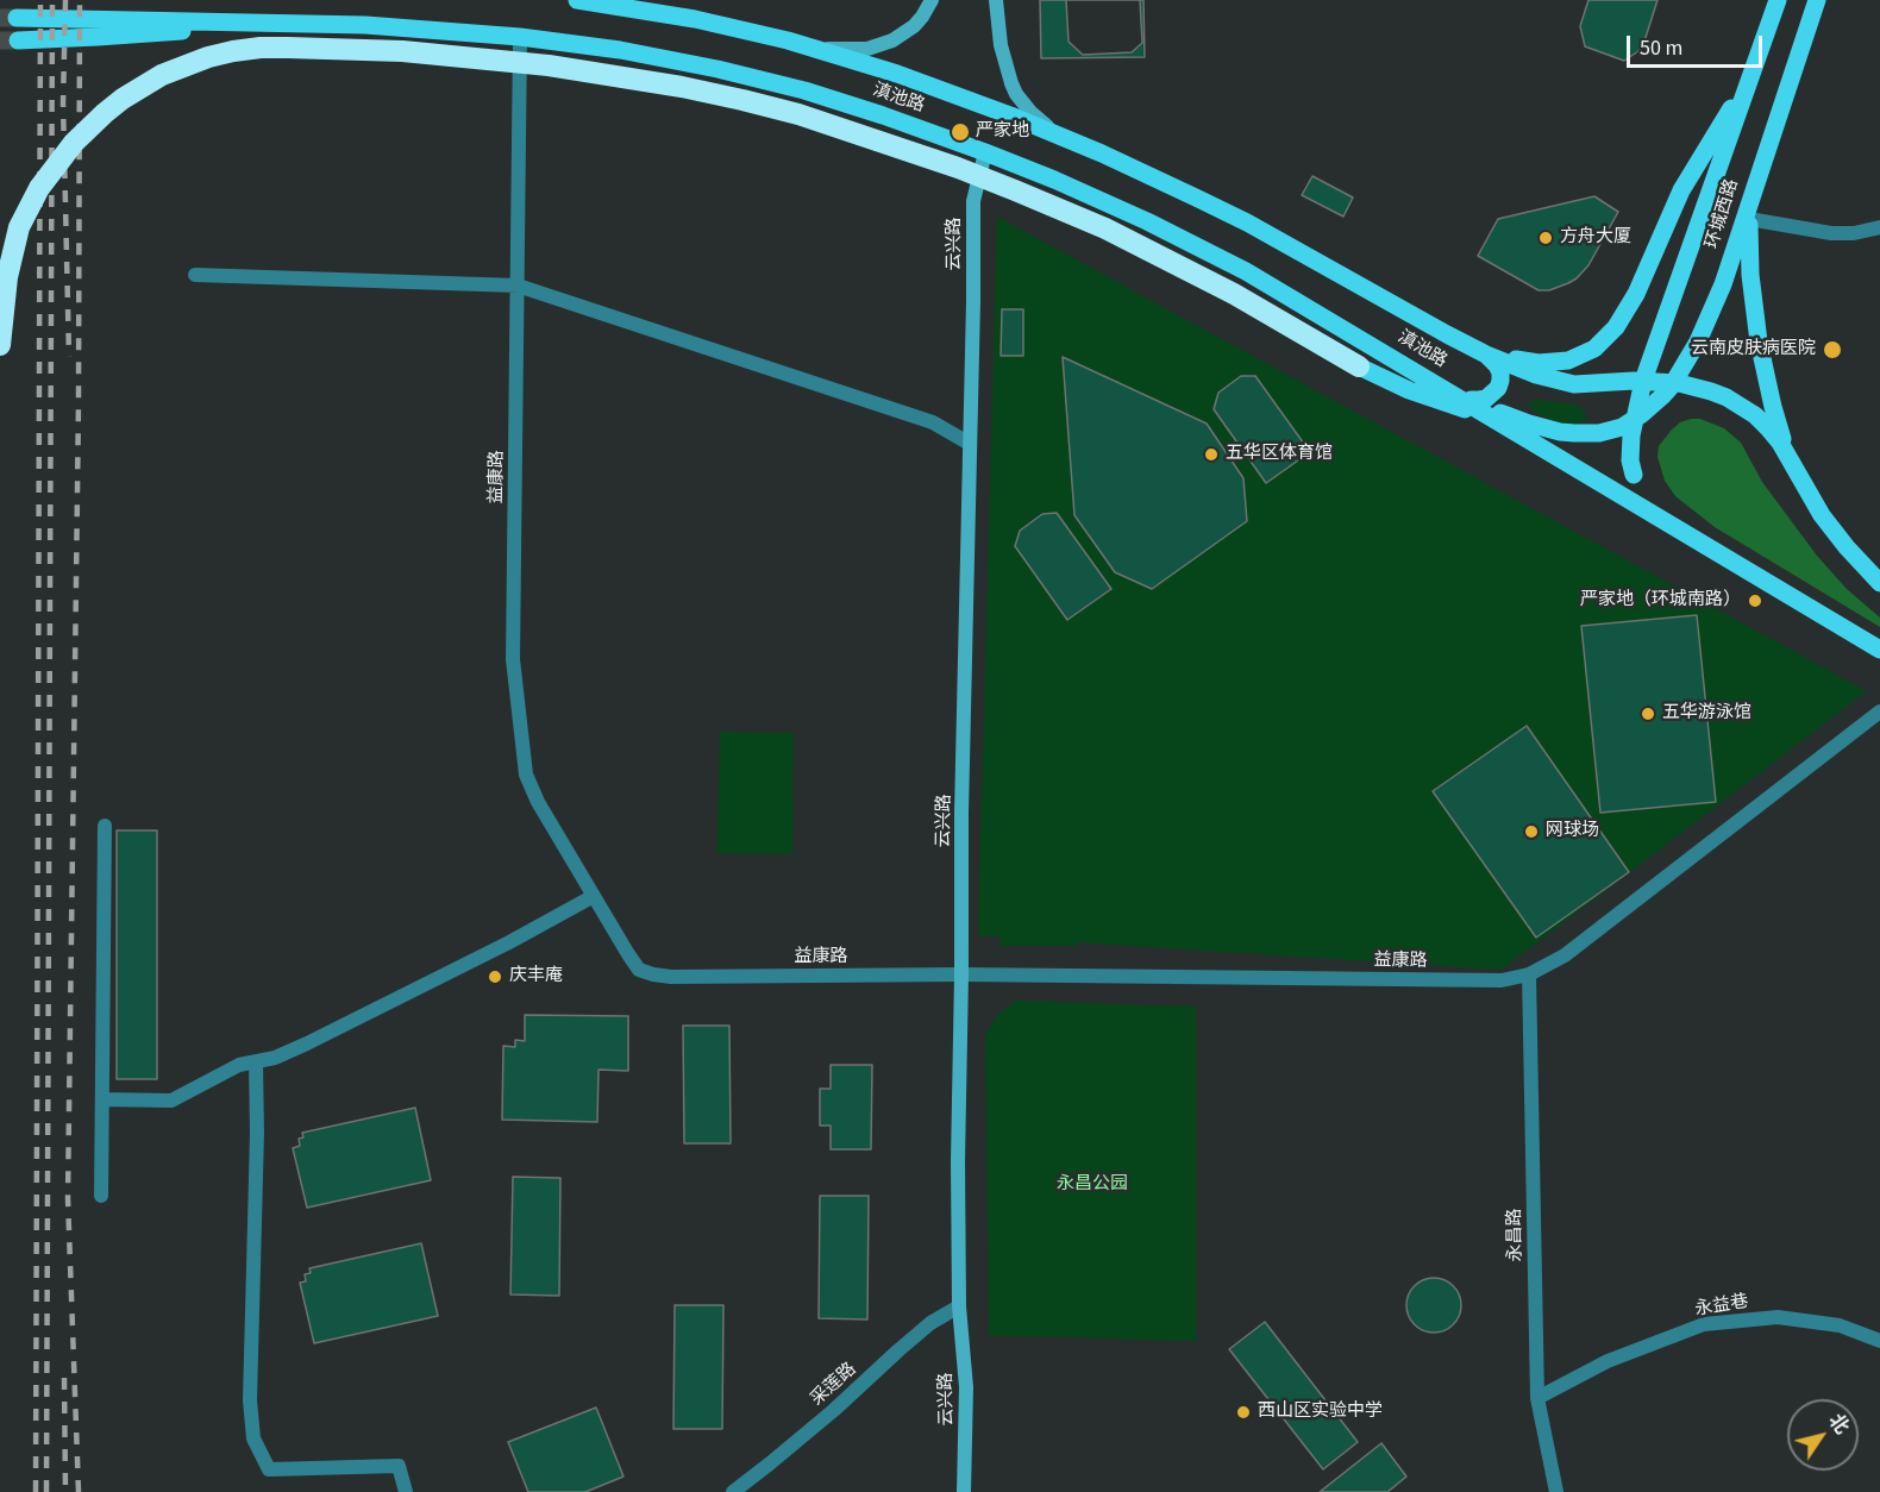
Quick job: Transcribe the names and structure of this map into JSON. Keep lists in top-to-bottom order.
{
  "streets": {
    "main road": ["滇池路", "环城西路"],
    "street": [
      "云兴路",
      "益康路",
      "永昌路",
      "永益巷",
      "采莲路"
    ]
  },
  "crossings": [
    ["滇池路", "环城西路"],
    ["滇池路", "云兴路"],
    ["滇池路", "益康路"],
    ["云兴路", "益康路"],
    ["云兴路", "采莲路"],
    ["益康路", "永昌路"],
    ["永昌路", "永益巷"]
  ],
  "parks": ["永昌公园"],
  "places": [
    "严家地",
    "方舟大厦",
    "云南皮肤病医院",
    "五华区体育馆",
    "严家地（环城南路）",
    "五华游泳馆",
    "网球场",
    "庆丰庵",
    "西山区实验中学"
  ],
  "scale_bar": "50 m",
  "north": "top right"
}
